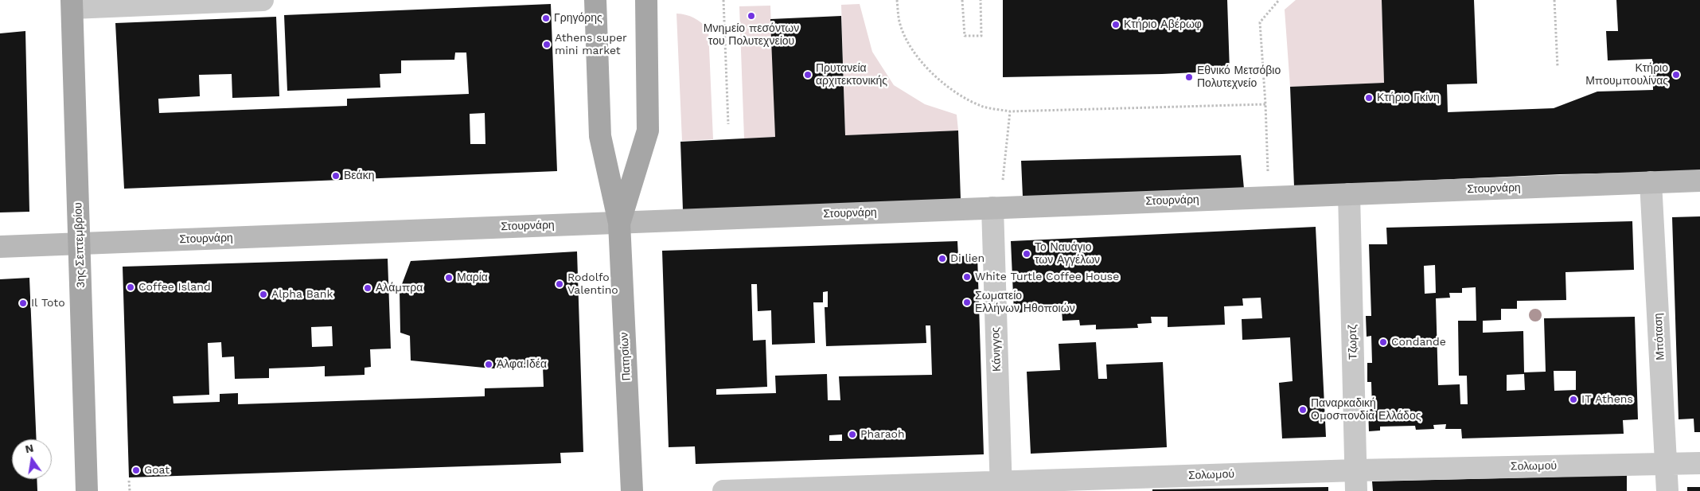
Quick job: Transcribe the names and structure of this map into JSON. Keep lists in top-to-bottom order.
{
  "streets": {
    "main road": ["3ης Σεπτεμβρίου", "Πατησίων"],
    "street": [
      "Στουρνάρη",
      "Μπόταση",
      "Τζωρτζ",
      "Κάνιγγος",
      "Σολωμού"
    ]
  },
  "crossings": [
    ["Στουρνάρη", "3ης Σεπτεμβρίου"],
    ["Στουρνάρη", "Μπόταση"],
    ["Στουρνάρη", "Τζωρτζ"],
    ["Στουρνάρη", "Κάνιγγος"],
    ["Στουρνάρη", "Πατησίων"],
    ["Μπόταση", "Σολωμού"],
    ["Τζωρτζ", "Σολωμού"],
    ["Κάνιγγος", "Σολωμού"]
  ],
  "places": [
    "Μνημείο πεσόντων του Πολυτεχνείου",
    "Γρηγόρης",
    "Κτήριο Αβέρωφ",
    "Athens super mini market",
    "Πρυτανεία αρχιτεκτονικής",
    "Κτήριο Μπουμπουλίνας",
    "Εθνικό Μετσόβιο Πολυτεχνείο",
    "Κτήριο Γκίνη",
    "Βεάκη",
    "Το Ναυάγιο των Αγγέλων",
    "Di lien",
    "White Turtle Coffee House",
    "Μαρία",
    "Rodolfo Valentino",
    "Coffee Island",
    "Αλάμπρα",
    "Alpha Bank",
    "Σωματείο Ελλήνων Ηθοποιών",
    "Il Toto",
    "Condande",
    "Άλφα.Ιδέα",
    "IT Athens",
    "Παναρκαδική Ομοσπονδία Ελλάδος",
    "Pharaoh",
    "Goat"
  ],
  "north": "top"
}
